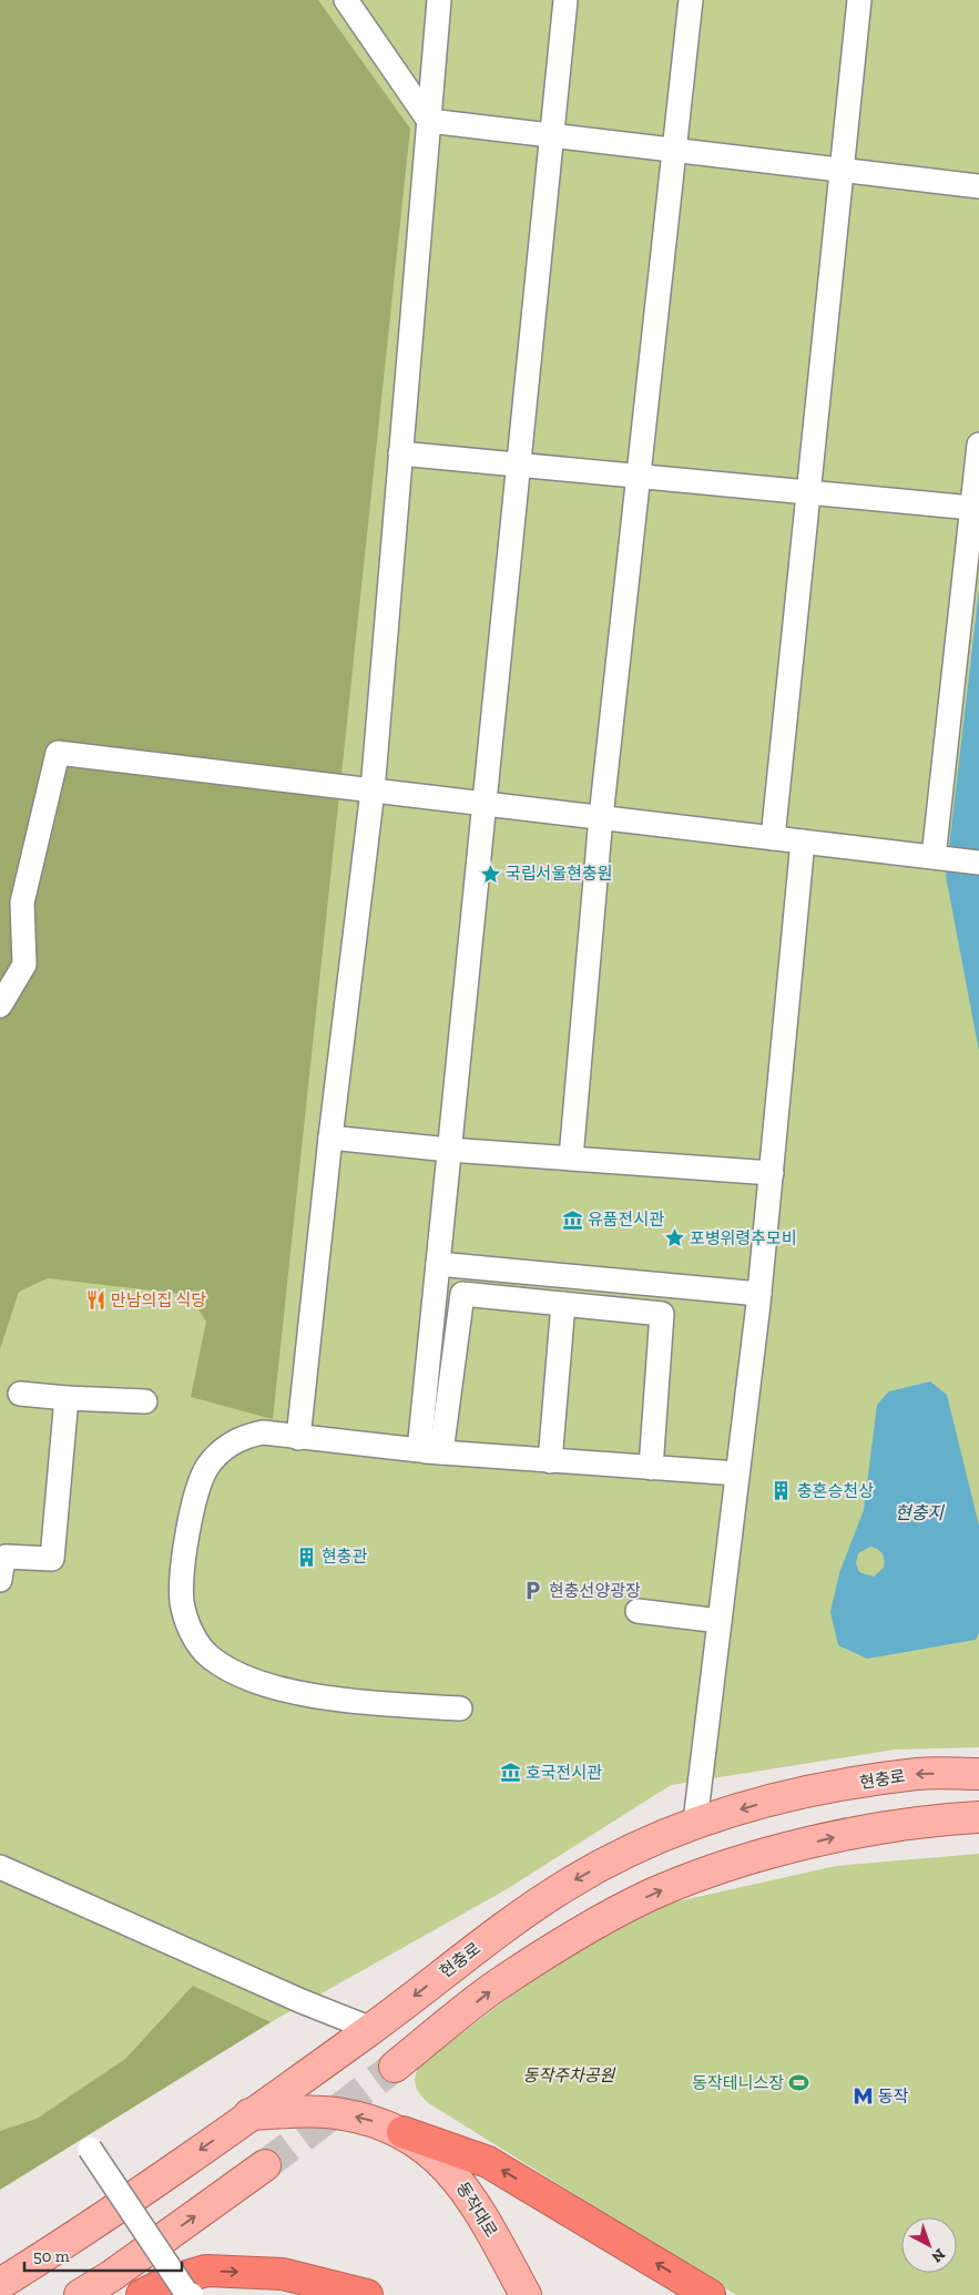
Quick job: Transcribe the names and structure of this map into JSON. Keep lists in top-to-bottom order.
{
  "streets": {
    "main road": ["현충로", "동작대로"]
  },
  "crossings": [
    ["현충로", "동작대로"]
  ],
  "one_way": ["동작대로"],
  "water": ["현충지"],
  "parks": ["동작주차공원"],
  "places": {
    "place": ["국립서울현충원", "포병위령추모비"],
    "museum": ["유품전시관", "호국전시관"],
    "restaurant": ["만남의집 식당"],
    "building": ["충혼승천상", "현충관"],
    "parking": ["현충선양광장"],
    "sports": ["동작테니스장"],
    "metro station": ["동작"]
  },
  "scale_bar": "50 m",
  "north": "bottom right"
}
